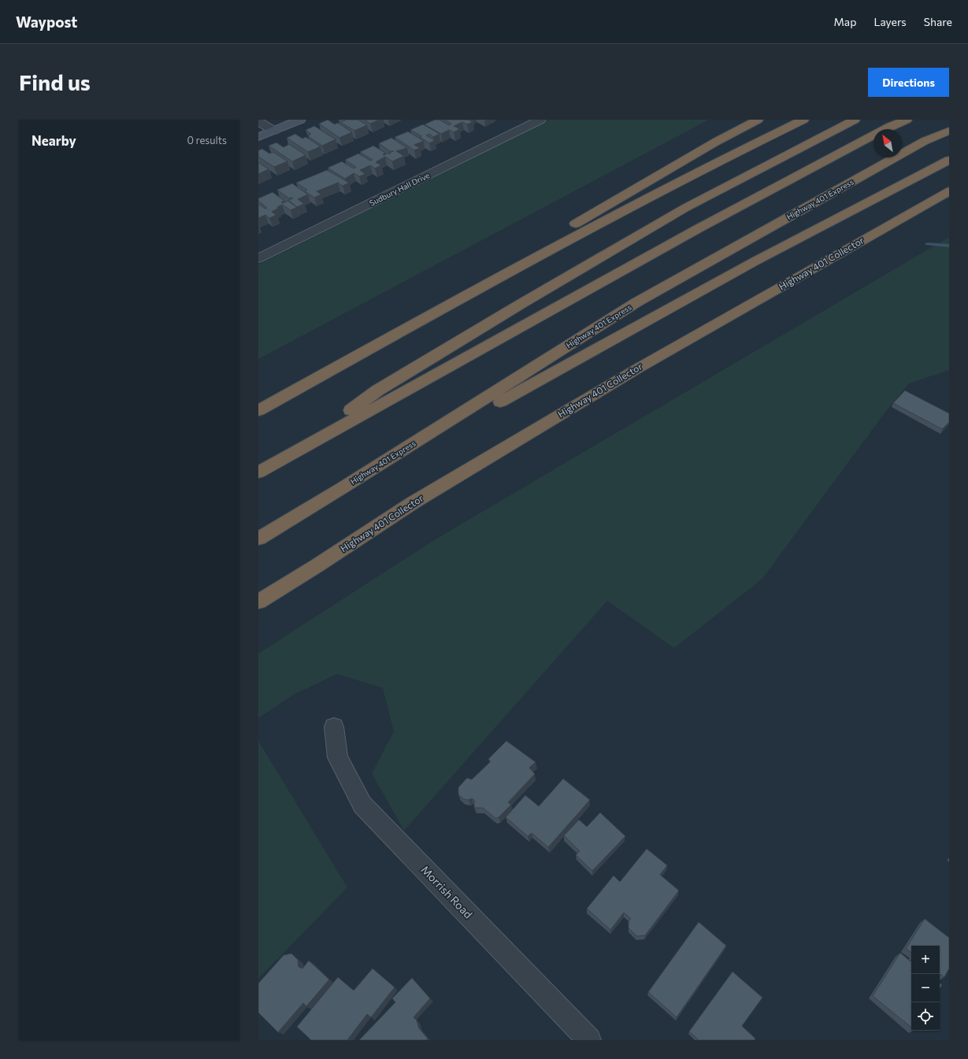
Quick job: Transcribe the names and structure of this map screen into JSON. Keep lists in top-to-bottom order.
{
  "streets": {
    "highway": ["Highway 401 Express", "Highway 401 Collector"],
    "street": ["Sudbury Hall Drive", "Morrish Road"]
  },
  "north": "top left",
  "page": {
    "header": "Waypost",
    "nav": ["Map", "Layers", "Share"],
    "buttons": "Directions",
    "title": "Find us",
    "heading": ["Nearby", "0 results"],
    "map_buttons": ["+", "−"]
  }
}
